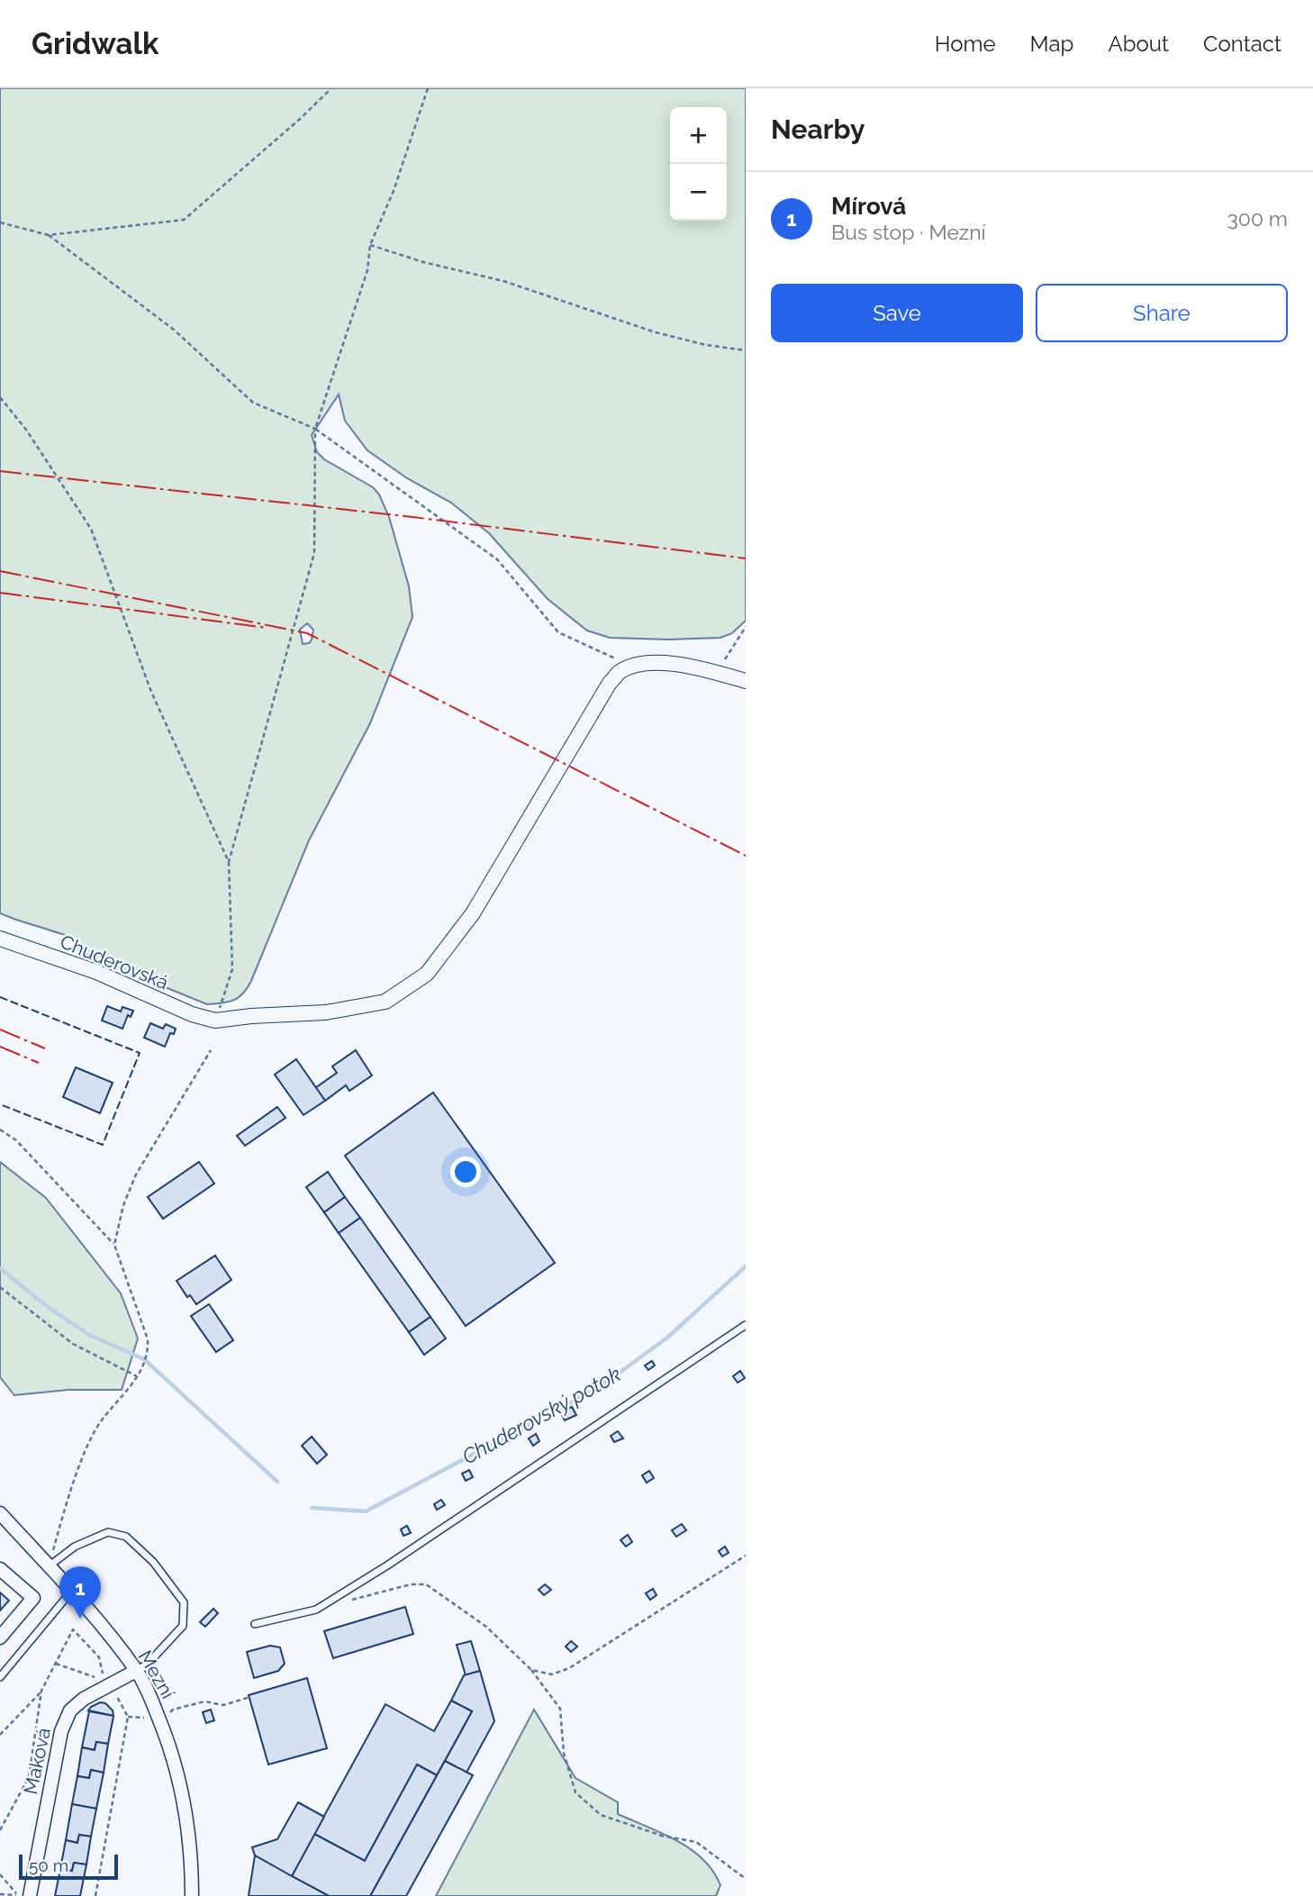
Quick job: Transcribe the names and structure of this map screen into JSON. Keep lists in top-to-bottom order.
{
  "streets": {
    "street": ["Chuderovská", "Mezní", "Maková"]
  },
  "crossings": [
    ["Mezní", "Maková"]
  ],
  "water": ["Chuderovský potok"],
  "scale_bar": "50 m",
  "page": {
    "header": "Gridwalk",
    "nav": [
      "Home",
      "Map",
      "About",
      "Contact"
    ],
    "heading": "Nearby",
    "map_buttons": ["+", "−"],
    "list": [
      {
        "mark": "1",
        "name": "Mírová",
        "note": "Bus stop · Mezní",
        "value": "300 m"
      }
    ],
    "buttons": ["Save", "Share"],
    "pins": "1",
    "scale": "50 m"
  }
}
